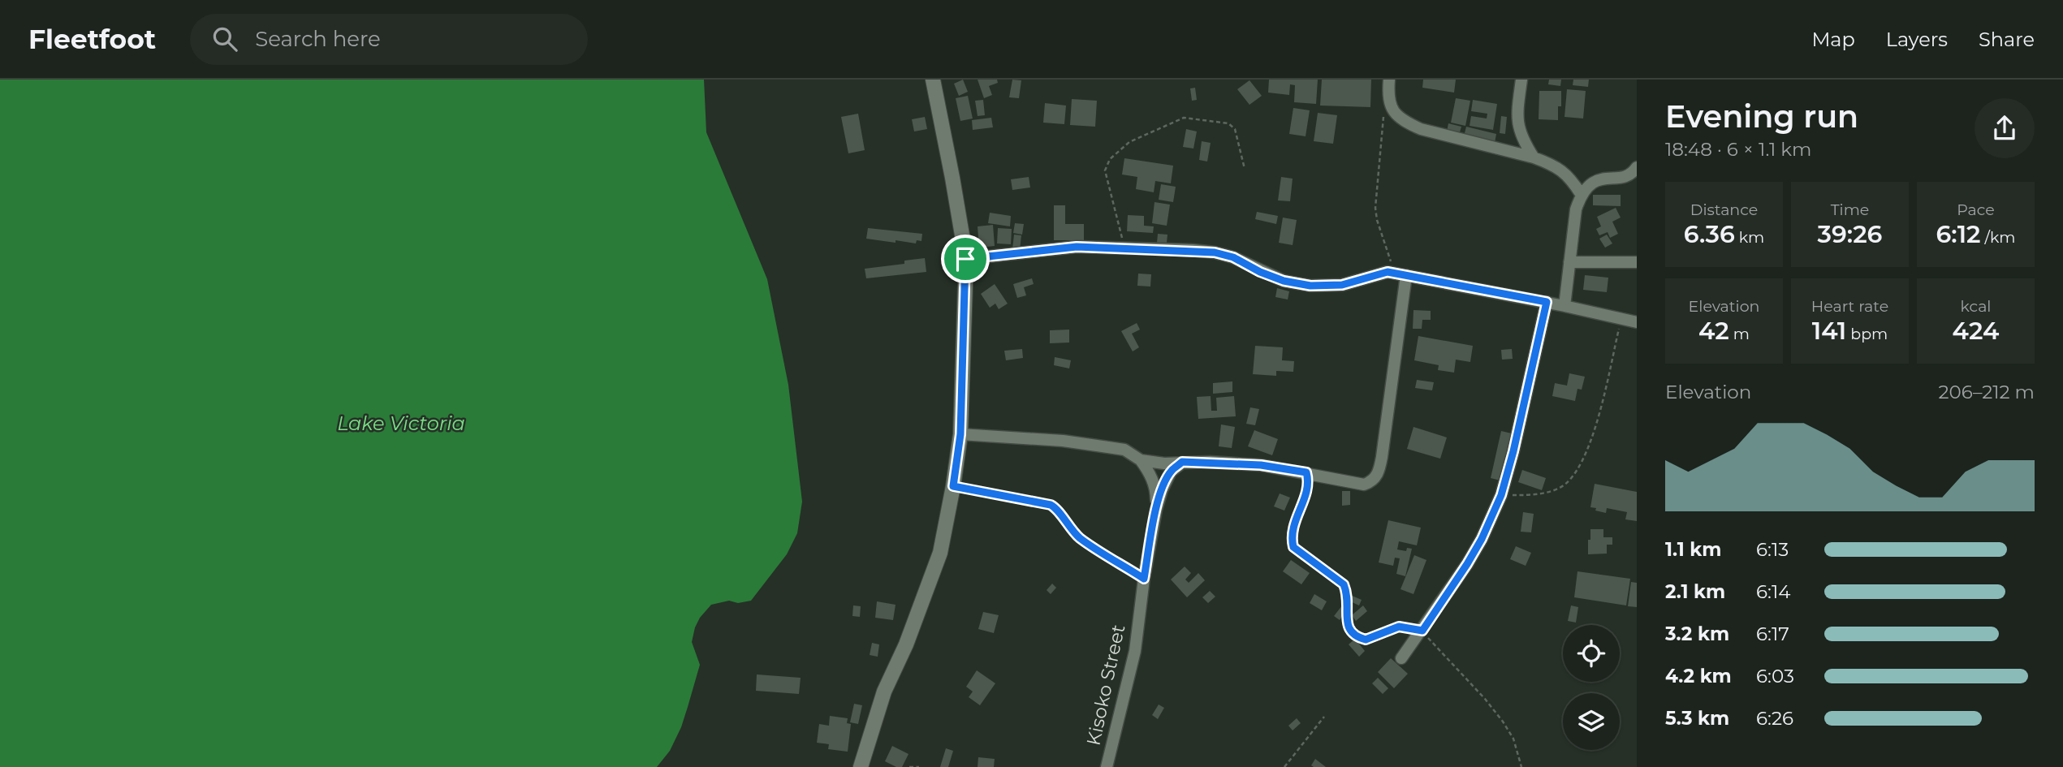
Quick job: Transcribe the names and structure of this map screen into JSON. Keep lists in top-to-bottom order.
{
  "streets": {
    "street": ["Kisoko Street"]
  },
  "water": ["Lake Victoria"],
  "page": {
    "header": "Fleetfoot",
    "search": "Search here",
    "nav": ["Map", "Layers", "Share"],
    "heading": ["Evening run", "18:48 · 6 × 1.1 km"],
    "stats": [
      ["Distance", "6.36 km"],
      ["Time", "39:26"],
      ["Pace", "6:12 /km"],
      ["Elevation", "42 m"],
      ["Heart rate", "141 bpm"],
      ["kcal", "424"]
    ],
    "chart": ["Elevation", "206–212 m"],
    "list": [
      {
        "name": "1.1 km",
        "note": "6:13"
      },
      {
        "name": "2.1 km",
        "note": "6:14"
      },
      {
        "name": "3.2 km",
        "note": "6:17"
      },
      {
        "name": "4.2 km",
        "note": "6:03"
      },
      {
        "name": "5.3 km",
        "note": "6:26"
      }
    ]
  }
}
